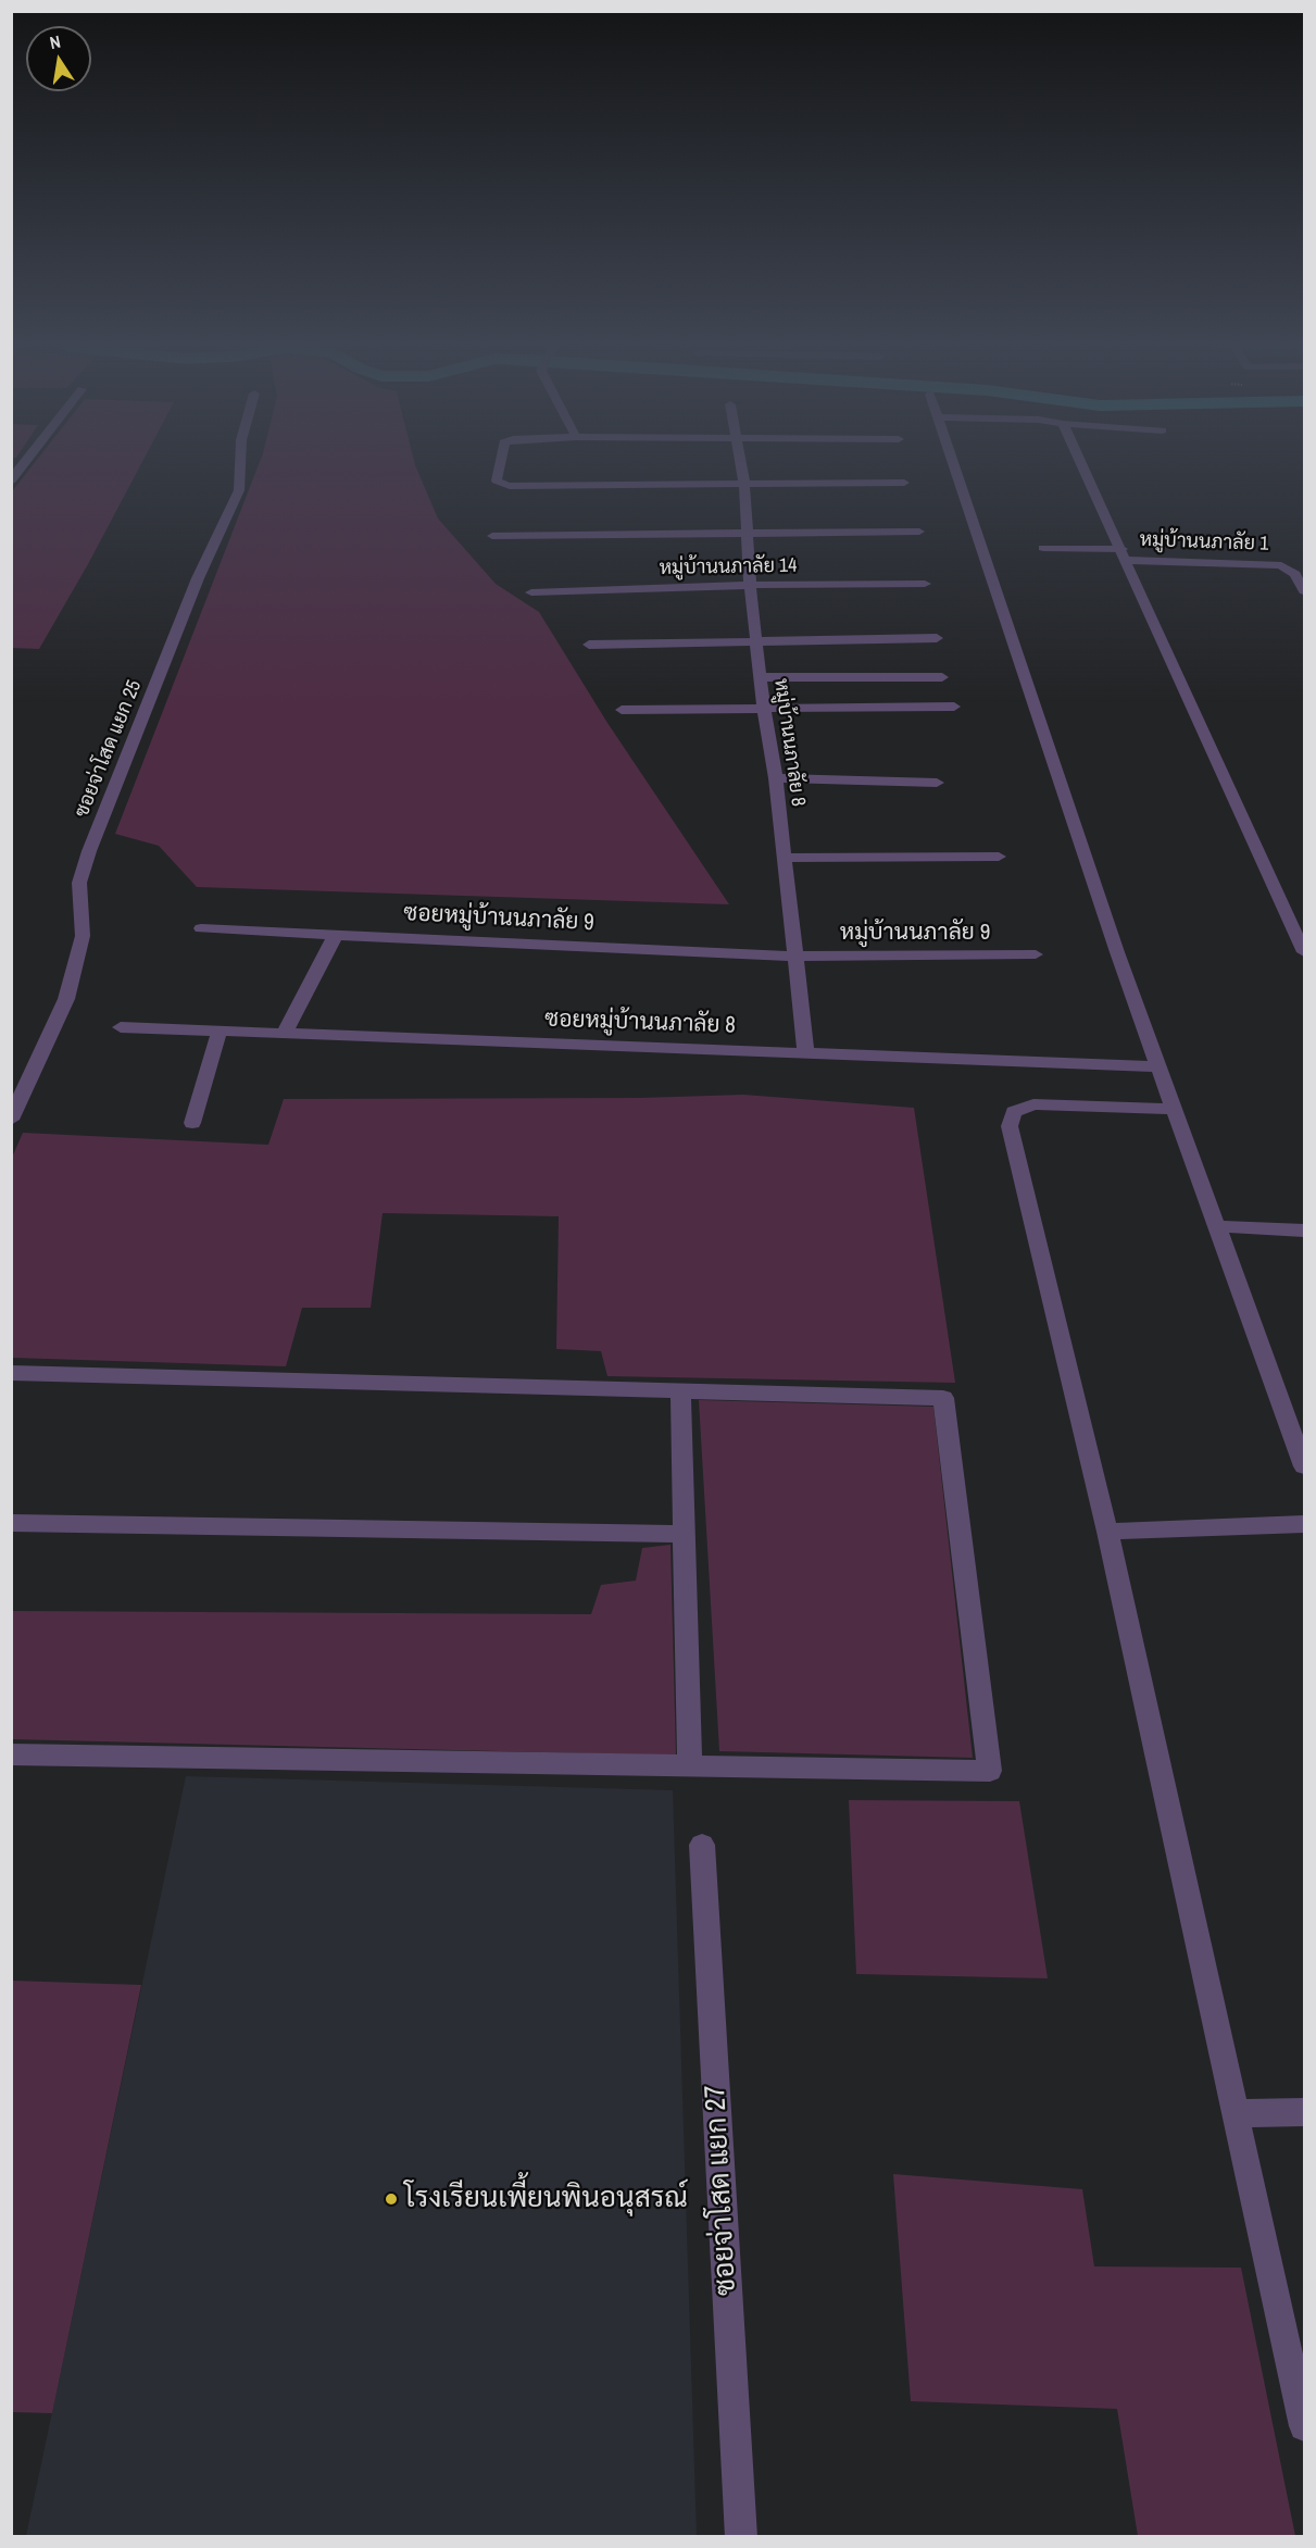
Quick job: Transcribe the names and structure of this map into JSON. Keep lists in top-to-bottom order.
{
  "streets": {
    "street": [
      "หมู่บ้านนภาลัย 1",
      "หมู่บ้านนภาลัย 14",
      "หมู่บ้านนภาลัย 8",
      "ซอยจ่าโสด แยก 25",
      "ซอยหมู่บ้านนภาลัย 9",
      "หมู่บ้านนภาลัย 9",
      "ซอยหมู่บ้านนภาลัย 8",
      "ซอยจ่าโสด แยก 27"
    ]
  },
  "crossings": [
    ["หมู่บ้านนภาลัย 14", "หมู่บ้านนภาลัย 8"],
    ["หมู่บ้านนภาลัย 8", "ซอยหมู่บ้านนภาลัย 9"],
    ["หมู่บ้านนภาลัย 8", "หมู่บ้านนภาลัย 9"],
    ["หมู่บ้านนภาลัย 8", "ซอยหมู่บ้านนภาลัย 8"],
    ["ซอยหมู่บ้านนภาลัย 9", "หมู่บ้านนภาลัย 9"]
  ],
  "places": ["โรงเรียนเพี้ยนพินอนุสรณ์"],
  "north": "top"
}
